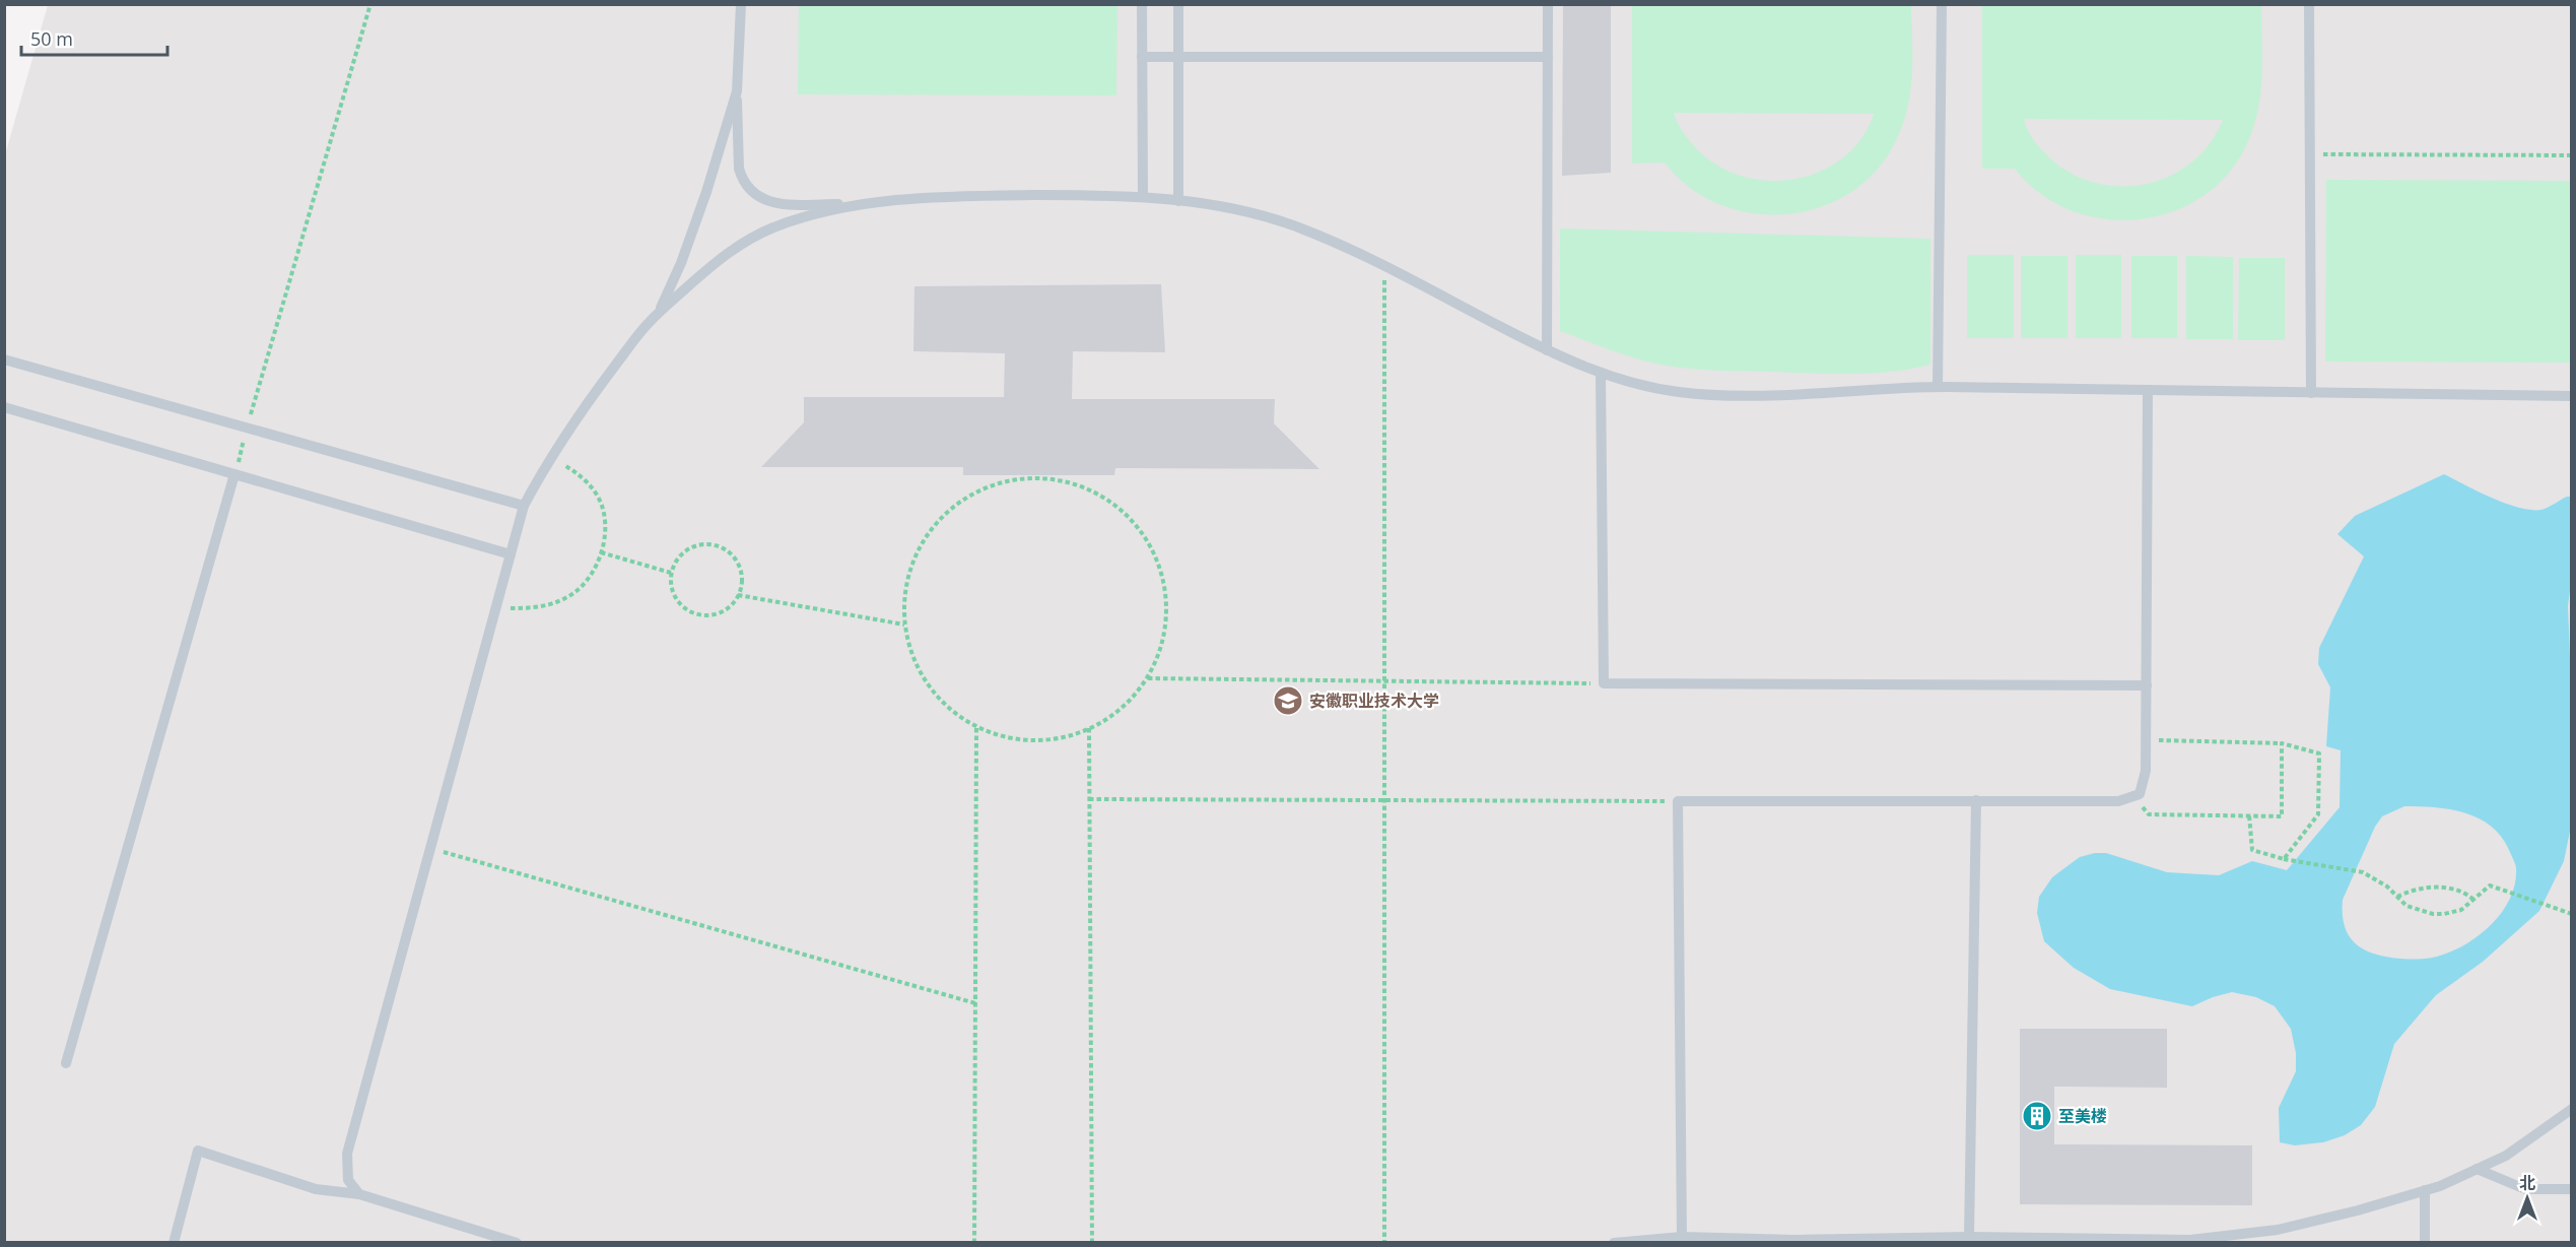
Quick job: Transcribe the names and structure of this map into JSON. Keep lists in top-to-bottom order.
{
  "places": {
    "school or university": ["安徽职业技术大学"],
    "building": ["至美楼"]
  },
  "scale_bar": "50 m",
  "north": "top"
}
